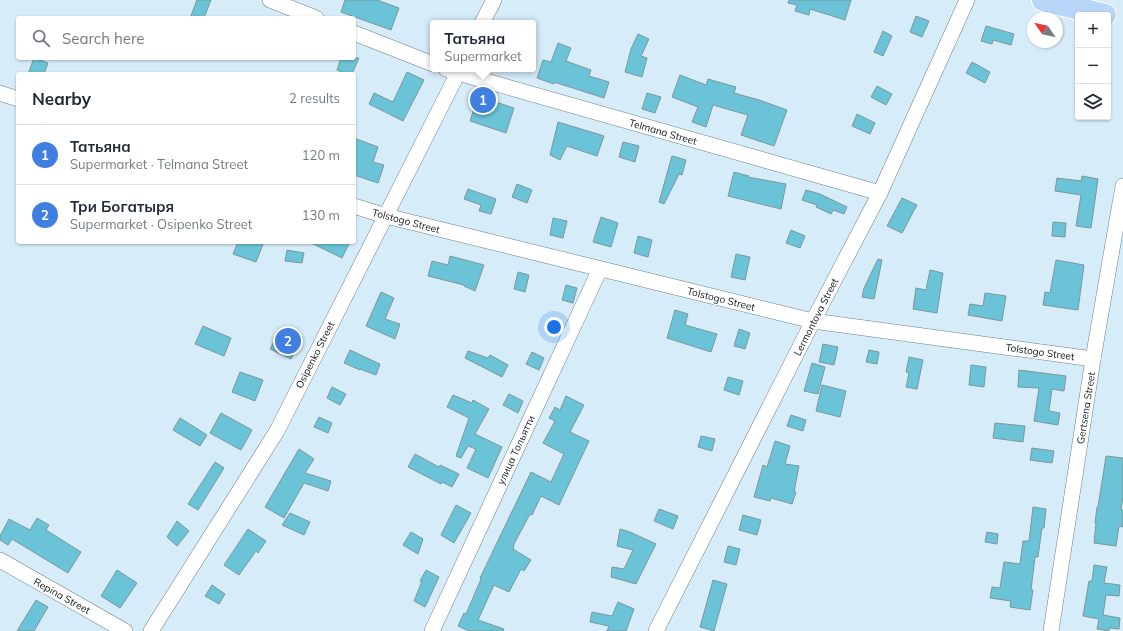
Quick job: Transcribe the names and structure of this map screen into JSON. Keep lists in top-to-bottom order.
{
  "streets": {
    "street": [
      "Telmana Street",
      "Tolstogo Street",
      "Lermontova Street",
      "Osipenko Street",
      "Gertsena Street",
      "улица Тольятти",
      "Repina Street"
    ]
  },
  "crossings": [
    ["Telmana Street", "Lermontova Street"],
    ["Tolstogo Street", "Lermontova Street"],
    ["Tolstogo Street", "Osipenko Street"],
    ["Tolstogo Street", "Gertsena Street"],
    ["Tolstogo Street", "улица Тольятти"]
  ],
  "north": "top left",
  "page": {
    "map_buttons": ["+", "−"],
    "search": "Search here",
    "popup": ["Татьяна", "Supermarket"],
    "heading": ["Nearby", "2 results"],
    "pins": ["1", "2"],
    "list": [
      {
        "mark": "1",
        "name": "Татьяна",
        "note": "Supermarket · Telmana Street",
        "value": "120 m"
      },
      {
        "mark": "2",
        "name": "Три Богатыря",
        "note": "Supermarket · Osipenko Street",
        "value": "130 m"
      }
    ]
  }
}
